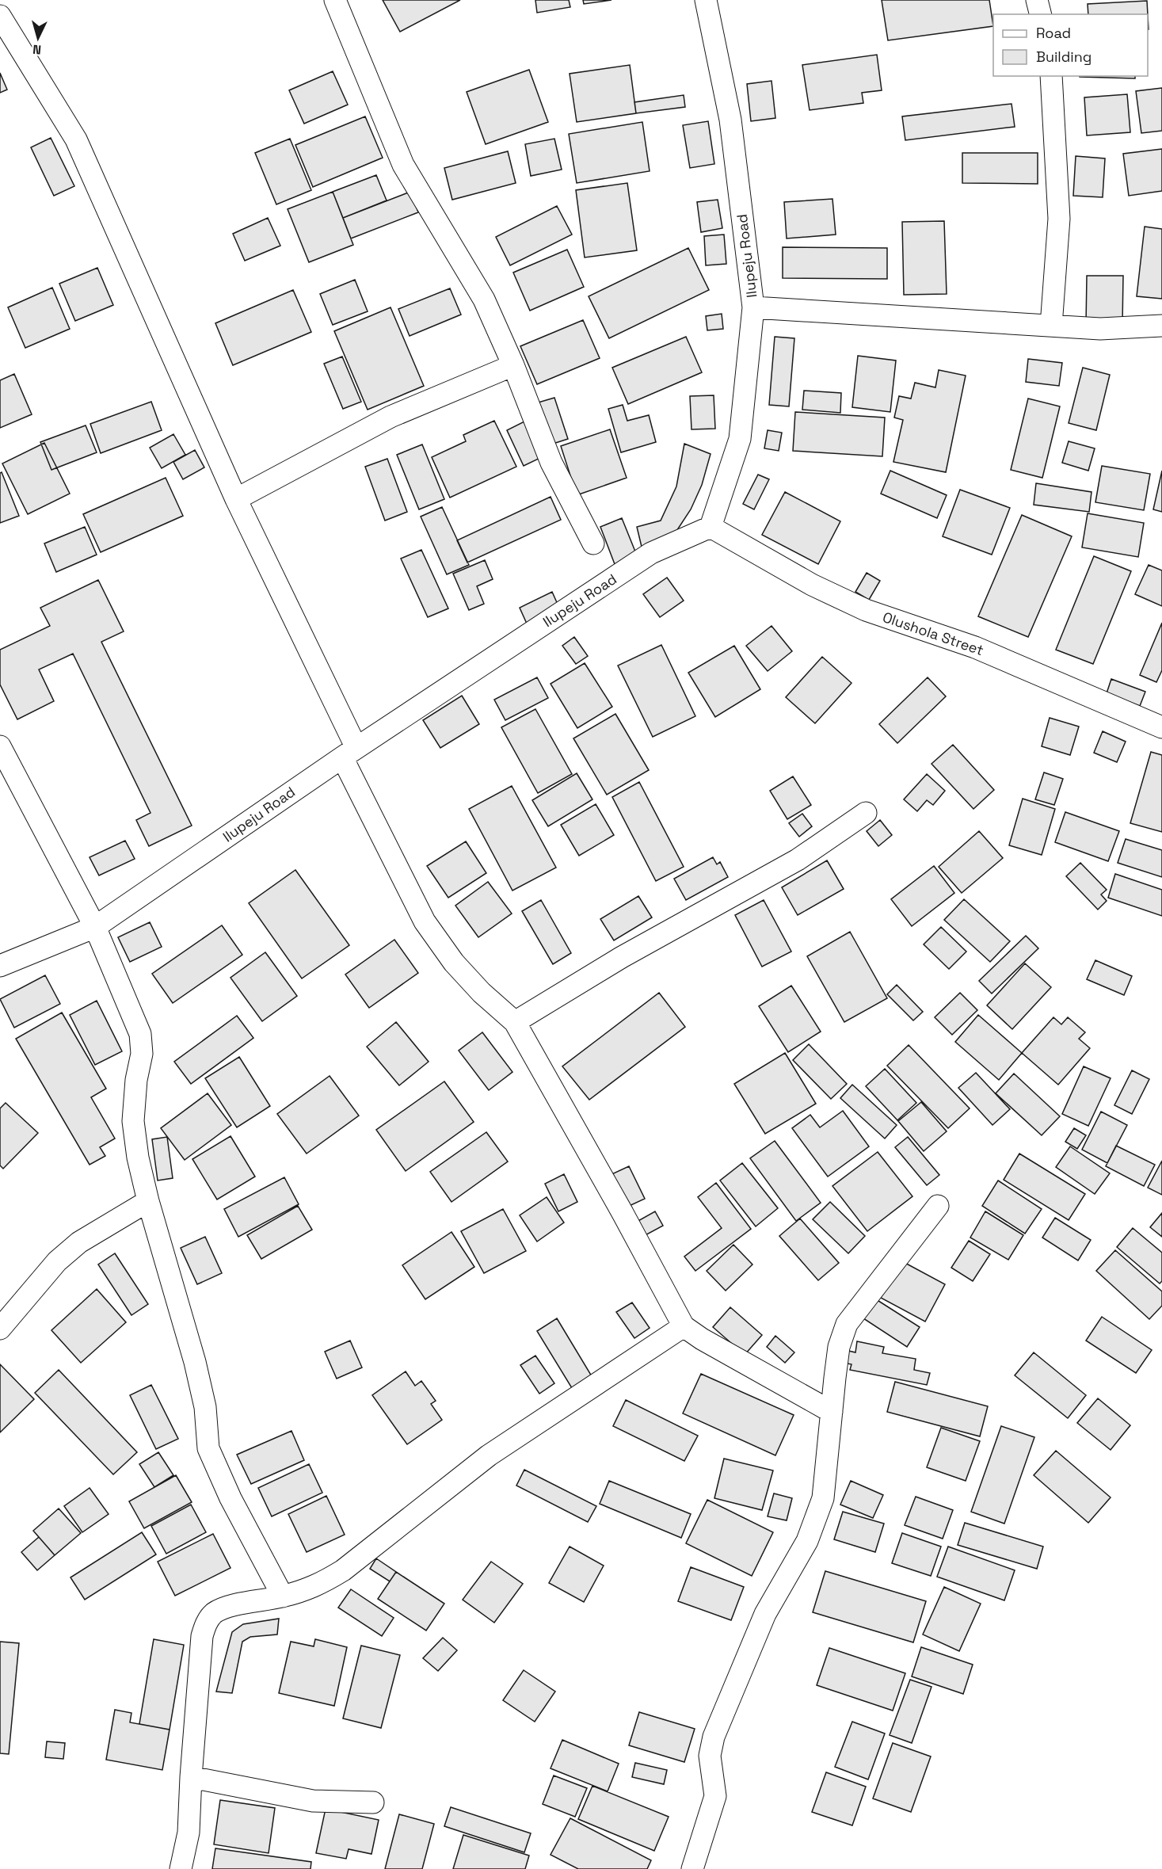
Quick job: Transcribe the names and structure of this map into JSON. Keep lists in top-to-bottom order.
{
  "streets": {
    "street": ["Ilupeju Road", "Olushola Street"]
  },
  "crossings": [
    ["Ilupeju Road", "Olushola Street"]
  ],
  "legend": ["Road", "Building"],
  "north": "bottom"
}
